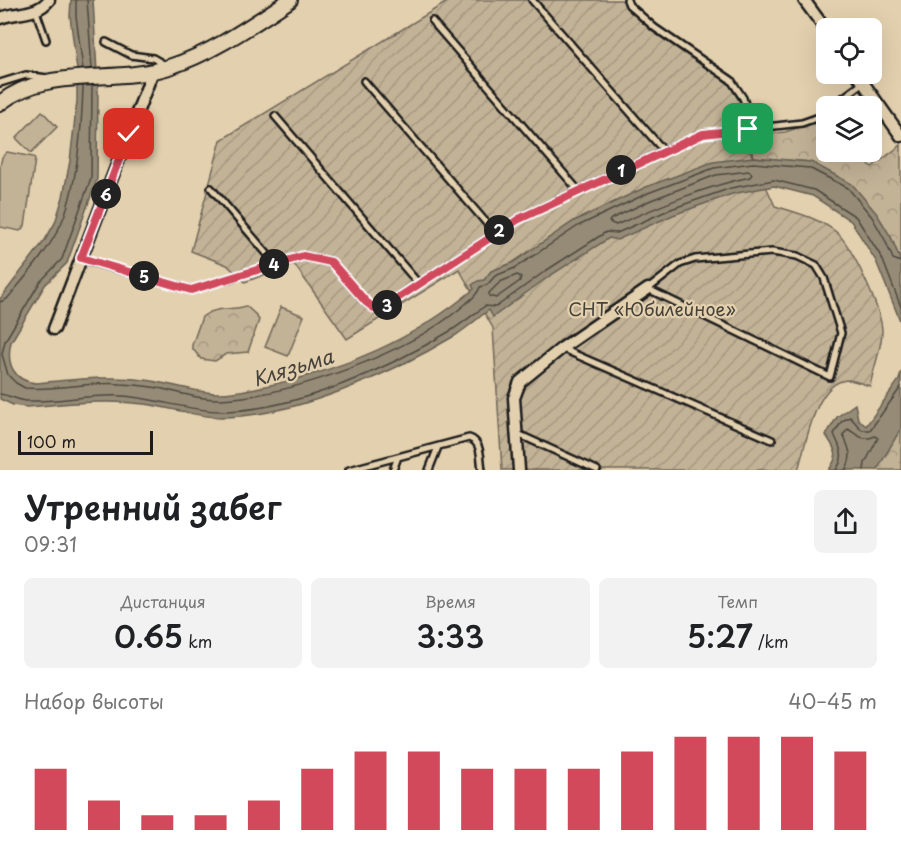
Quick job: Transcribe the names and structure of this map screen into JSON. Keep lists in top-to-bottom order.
{
  "water": ["Клязьма"],
  "parks": ["СНТ «Юбилейное»"],
  "scale_bar": "100 m",
  "page": {
    "pins": [
      "1",
      "6",
      "2",
      "4",
      "5",
      "3"
    ],
    "scale": "100 m",
    "heading": ["Утренний забег", "09:31"],
    "stats": [
      ["Дистанция", "0.65 km"],
      ["Время", "3:33"],
      ["Темп", "5:27 /km"]
    ],
    "chart": ["Набор высоты", "40–45 m"]
  }
}
